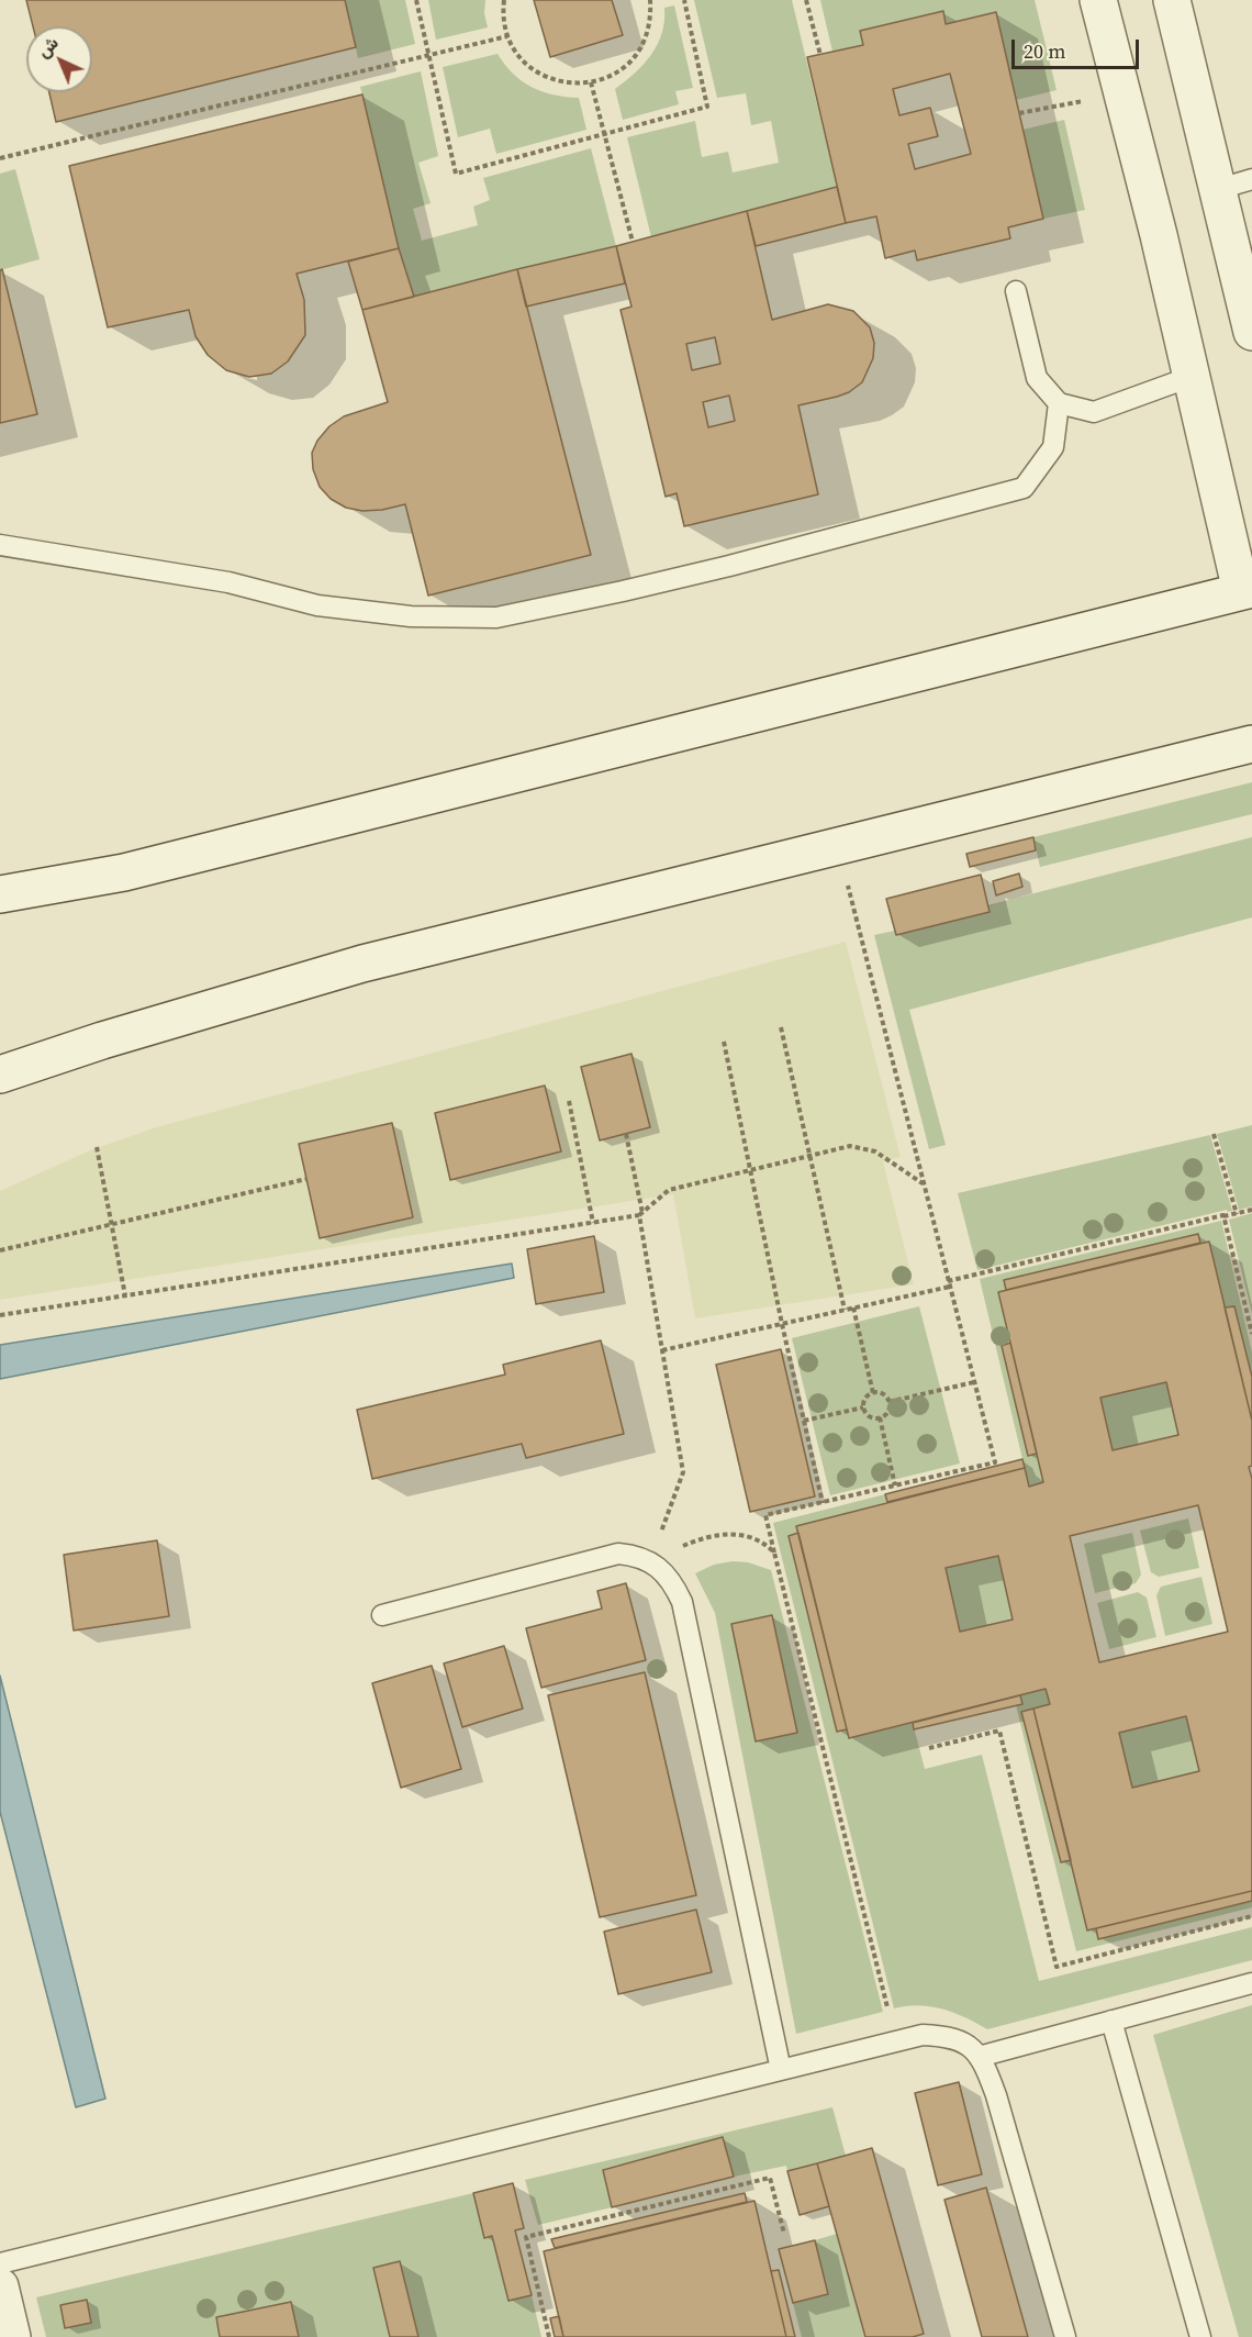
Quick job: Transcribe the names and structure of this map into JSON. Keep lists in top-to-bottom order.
{
  "scale_bar": "20 m",
  "north": "top left"
}
